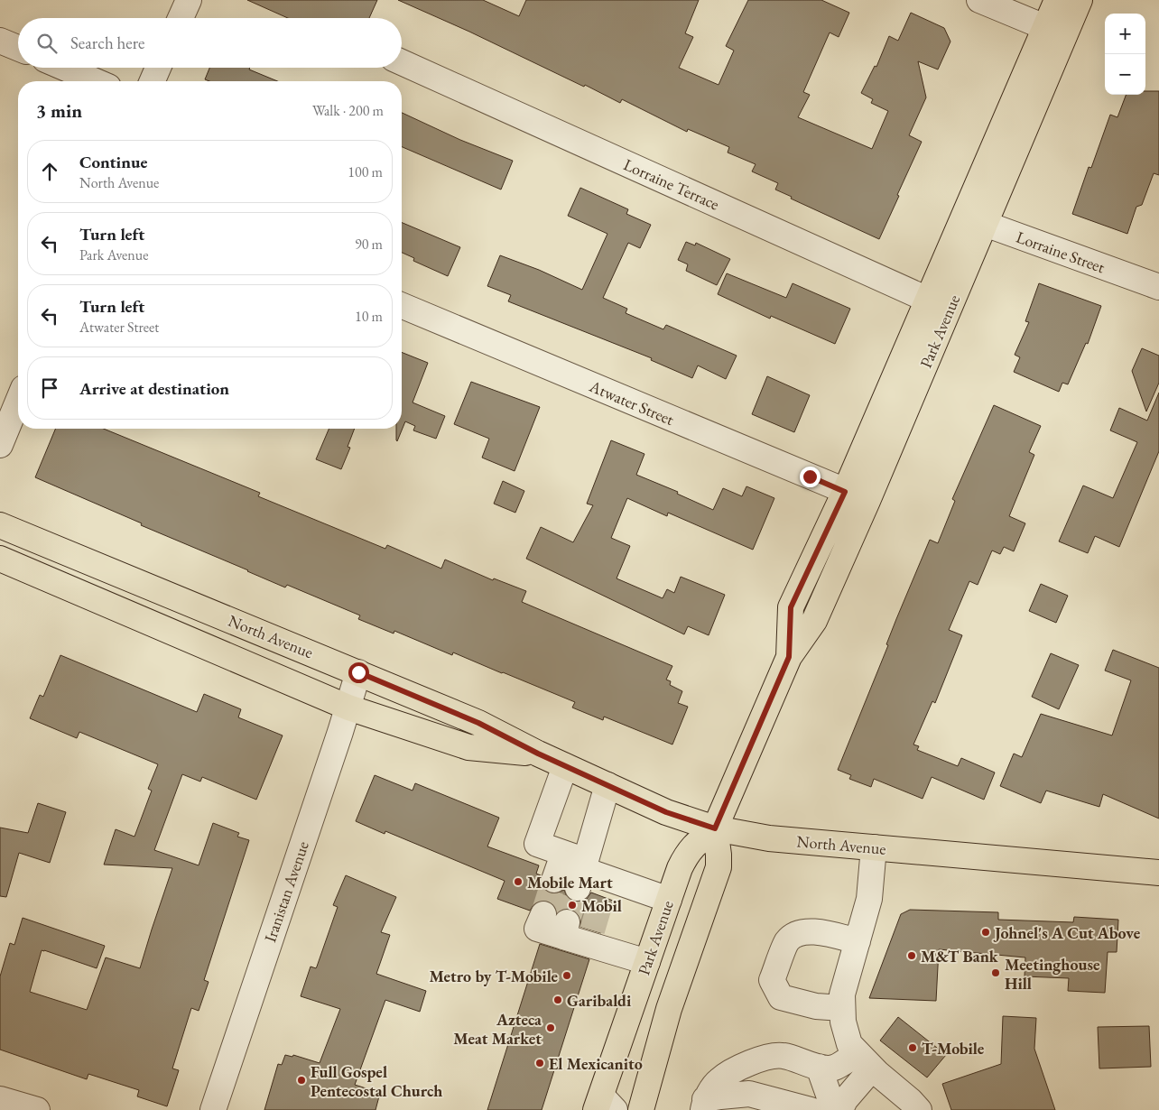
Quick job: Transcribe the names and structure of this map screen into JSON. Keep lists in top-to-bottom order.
{
  "streets": {
    "main road": ["Park Avenue", "North Avenue"],
    "street": [
      "Lorraine Terrace",
      "Lorraine Street",
      "Atwater Street",
      "Iranistan Avenue"
    ]
  },
  "crossings": [
    ["Lorraine Terrace", "Park Avenue"],
    ["Lorraine Street", "Park Avenue"],
    ["Park Avenue", "Atwater Street"],
    ["Park Avenue", "North Avenue"],
    ["North Avenue", "Iranistan Avenue"]
  ],
  "places": [
    "Mobile Mart",
    "Mobil",
    "Johnel's A Cut Above",
    "M&T Bank",
    "Meetinghouse Hill",
    "Metro by T-Mobile",
    "Garibaldi",
    "Azteca Meat Market",
    "T-Mobile",
    "El Mexicanito",
    "Full Gospel Pentecostal Church"
  ],
  "page": {
    "map_buttons": ["+", "−"],
    "search": "Search here",
    "heading": ["3 min", "Walk · 200 m"],
    "list": [
      ["Continue", "North Avenue", "100 m"],
      ["Turn left", "Park Avenue", "90 m"],
      ["Turn left", "Atwater Street", "10 m"],
      "Arrive at destination"
    ]
  }
}
